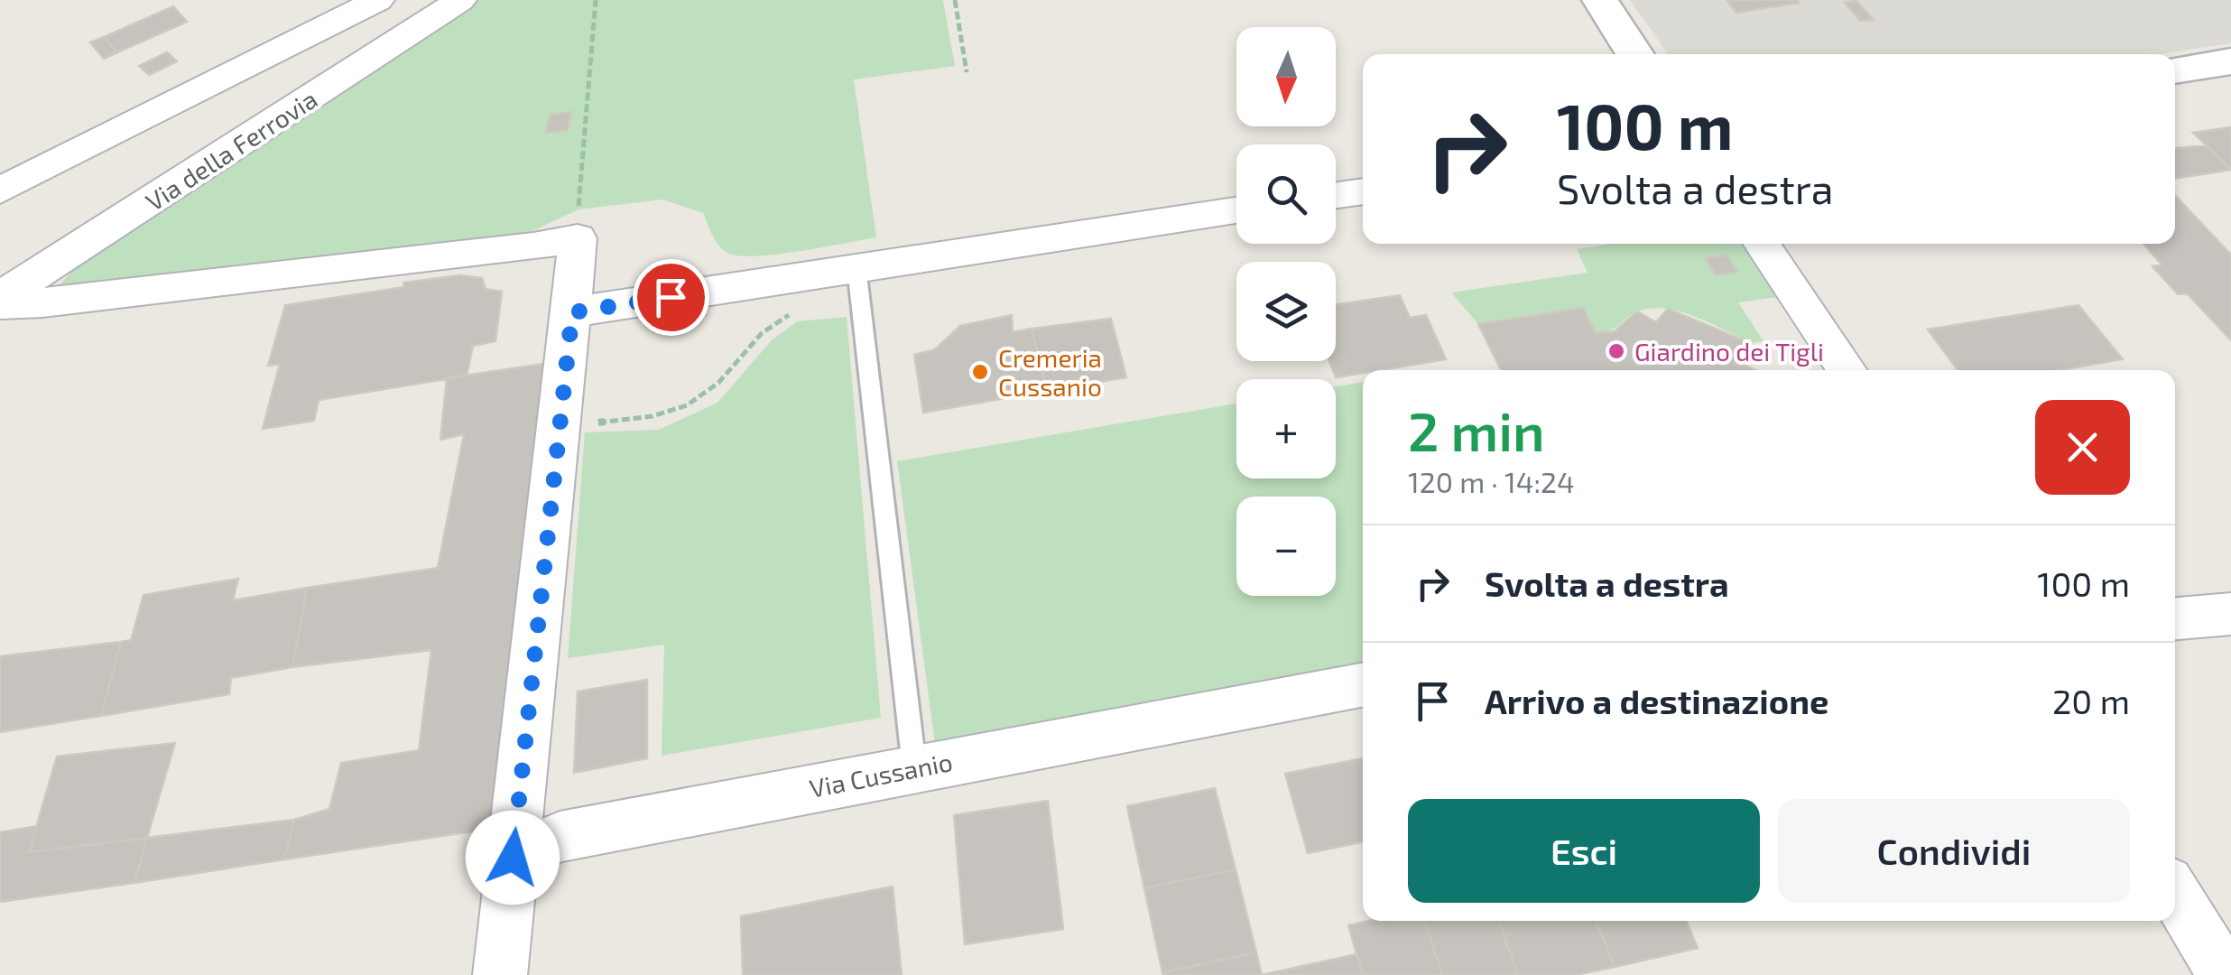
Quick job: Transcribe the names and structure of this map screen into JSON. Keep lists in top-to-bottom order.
{
  "streets": {
    "street": ["Via della Ferrovia", "Via Cussanio"]
  },
  "places": ["Giardino dei Tigli", "Cremeria Cussanio"],
  "north": "bottom",
  "page": {
    "map_buttons": ["+", "−"],
    "turn": ["100 m", "Svolta a destra"],
    "heading": ["2 min", "120 m · 14:24"],
    "list": [
      {
        "name": "Svolta a destra",
        "value": "100 m"
      },
      {
        "name": "Arrivo a destinazione",
        "value": "20 m"
      }
    ],
    "buttons": ["Esci", "Condividi"]
  }
}
